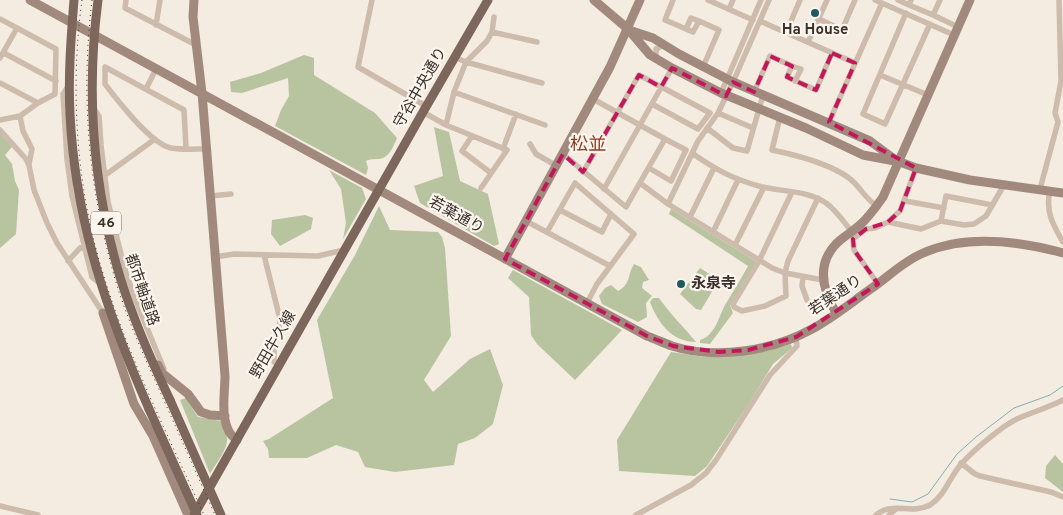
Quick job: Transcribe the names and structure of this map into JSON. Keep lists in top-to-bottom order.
{
  "streets": {
    "main road": [
      "守谷中央通り",
      "46",
      "都市軸道路",
      "野田牛久線"
    ],
    "street": ["若葉通り"]
  },
  "crossings": [
    ["守谷中央通り", "若葉通り"],
    ["守谷中央通り", "野田牛久線"],
    ["若葉通り", "46"],
    ["若葉通り", "都市軸道路"],
    ["若葉通り", "野田牛久線"],
    ["46", "野田牛久線"]
  ],
  "districts": ["松並"],
  "places": ["Ha House", "永泉寺"]
}
